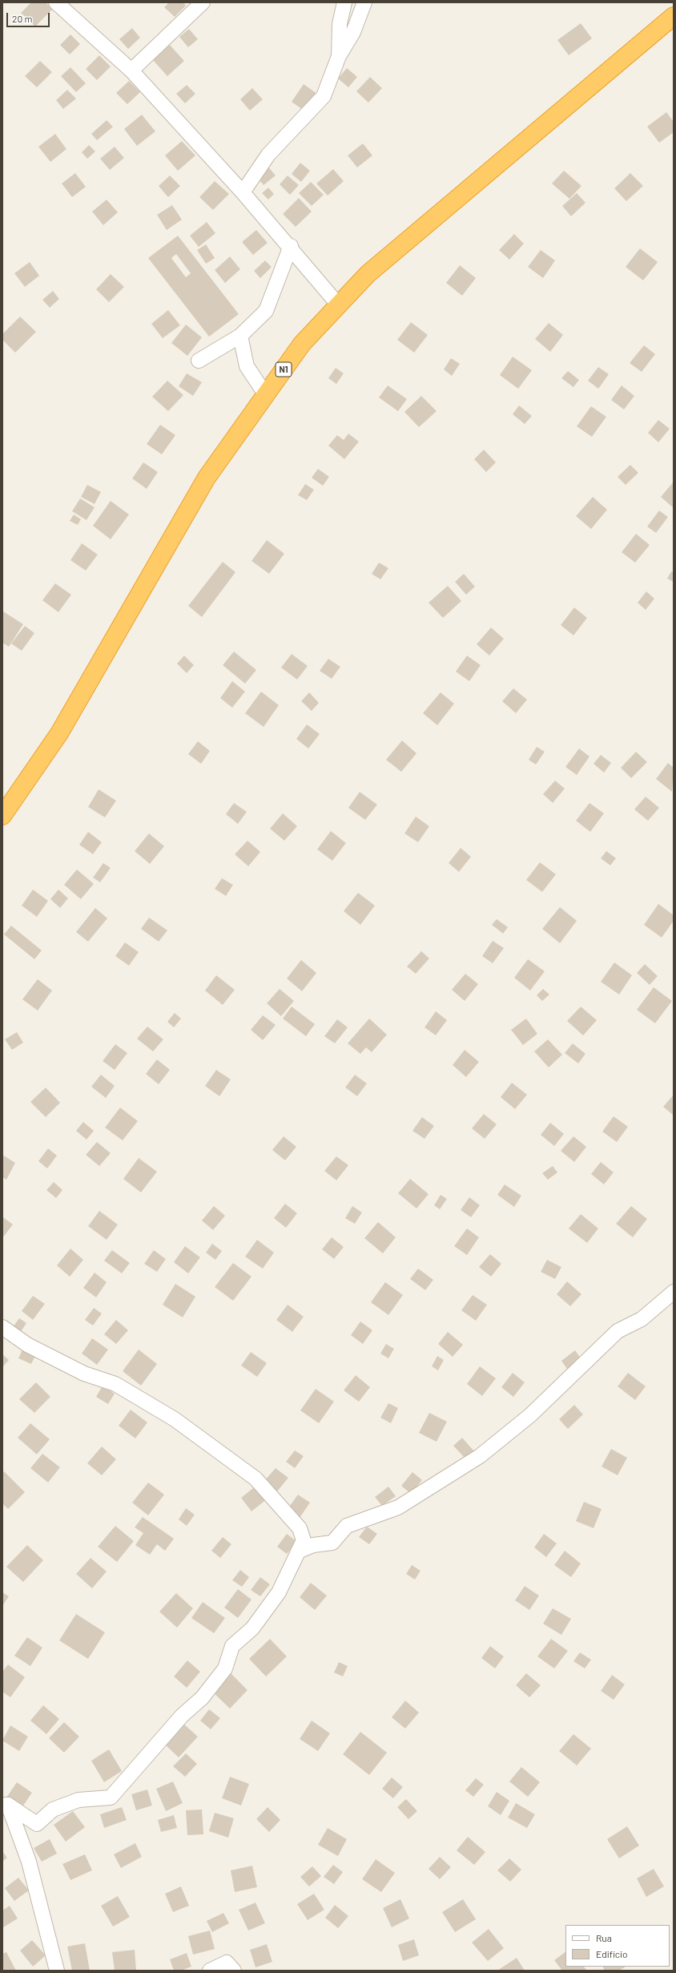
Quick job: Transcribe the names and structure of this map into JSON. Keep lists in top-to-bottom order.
{
  "streets": {
    "highway": ["N1"]
  },
  "legend": ["Rua", "Edifício"],
  "scale_bar": "20 m"
}
